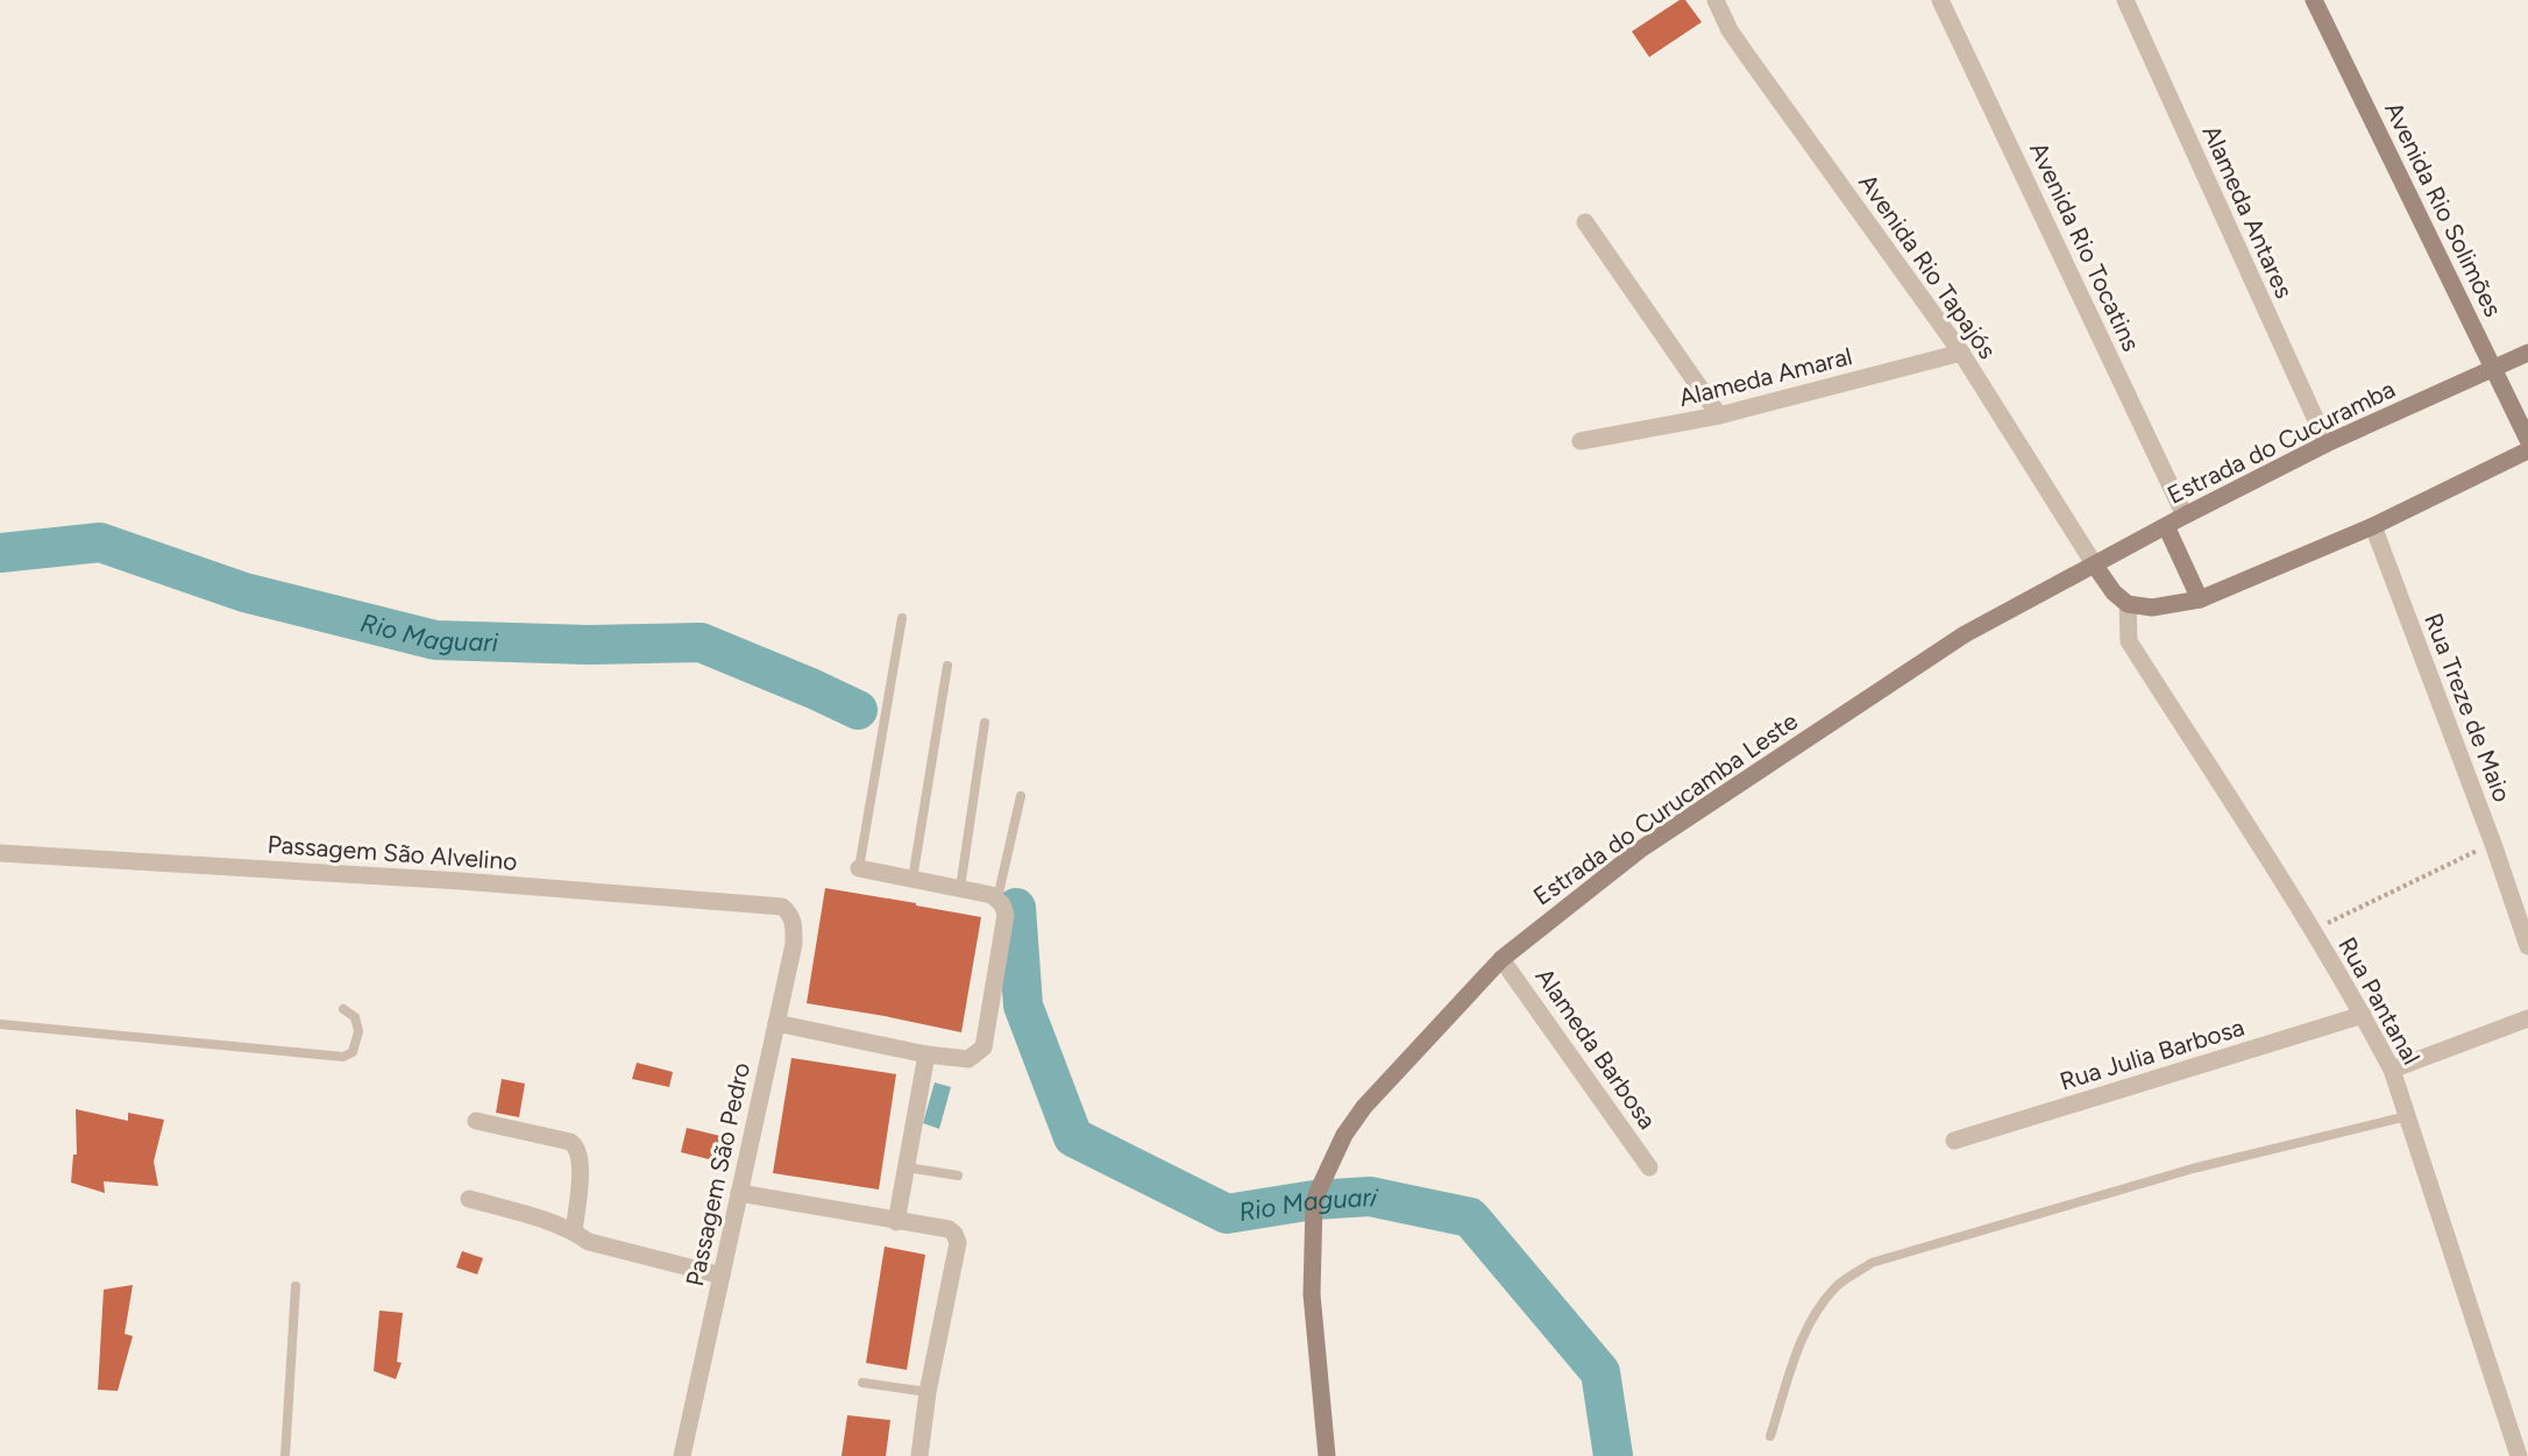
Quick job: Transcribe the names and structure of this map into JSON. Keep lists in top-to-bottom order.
{
  "streets": {
    "main road": ["Avenida Rio Solimões", "Estrada do Cucuramba", "Estrada do Curucamba Leste"],
    "street": [
      "Alameda Antares",
      "Avenida Rio Tocatins",
      "Avenida Rio Tapajós",
      "Alameda Amaral",
      "Rua Treze de Maio",
      "Passagem São Alvelino",
      "Rua Pantanal",
      "Alameda Barbosa",
      "Rua Julia Barbosa",
      "Passagem São Pedro"
    ]
  },
  "crossings": [
    ["Avenida Rio Solimões", "Estrada do Cucuramba"],
    ["Alameda Antares", "Estrada do Cucuramba"],
    ["Avenida Rio Tocatins", "Estrada do Cucuramba"],
    ["Avenida Rio Tapajós", "Alameda Amaral"],
    ["Avenida Rio Tapajós", "Estrada do Cucuramba"],
    ["Avenida Rio Tapajós", "Estrada do Curucamba Leste"],
    ["Estrada do Cucuramba", "Estrada do Curucamba Leste"],
    ["Estrada do Curucamba Leste", "Alameda Barbosa"],
    ["Passagem São Alvelino", "Passagem São Pedro"],
    ["Rua Pantanal", "Rua Julia Barbosa"]
  ],
  "water": ["Rio Maguari"]
}
